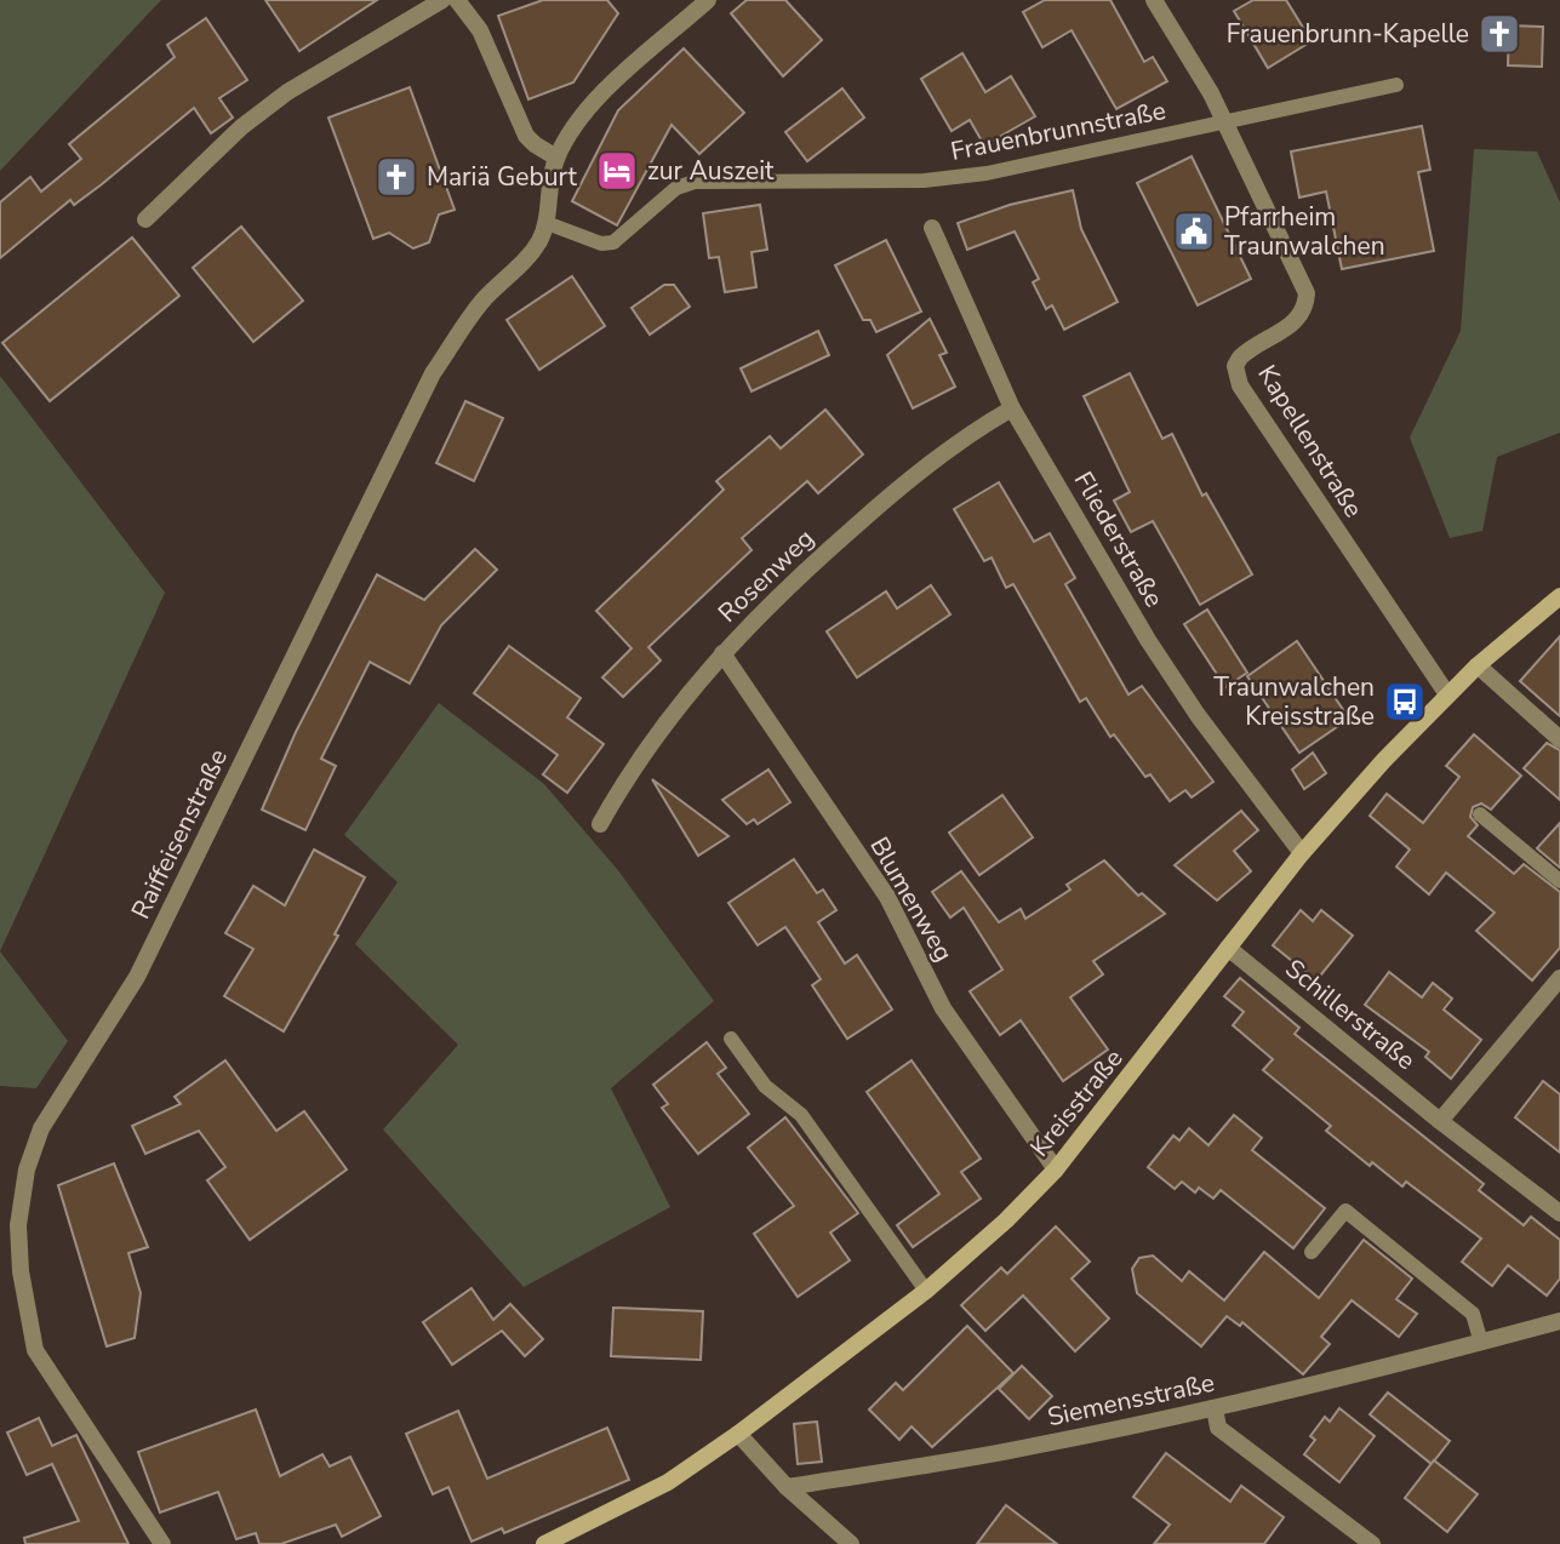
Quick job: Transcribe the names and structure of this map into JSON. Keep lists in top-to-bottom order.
{
  "streets": {
    "street": [
      "Kapellenstraße",
      "Fliederstraße",
      "Rosenweg",
      "Raiffeisenstraße",
      "Blumenweg",
      "Schillerstraße",
      "Kreisstraße",
      "Siemensstraße"
    ],
    "lane": ["Frauenbrunnstraße"]
  },
  "crossings": [
    ["Frauenbrunnstraße", "Kapellenstraße"],
    ["Frauenbrunnstraße", "Raiffeisenstraße"],
    ["Kapellenstraße", "Kreisstraße"],
    ["Fliederstraße", "Rosenweg"],
    ["Fliederstraße", "Kreisstraße"],
    ["Rosenweg", "Blumenweg"],
    ["Blumenweg", "Kreisstraße"],
    ["Schillerstraße", "Kreisstraße"]
  ],
  "places": {
    "church": ["Frauenbrunn-Kapelle", "Mariä Geburt"],
    "hotel": ["zur Auszeit"],
    "public building": ["Pfarrheim Traunwalchen"],
    "bus stop": ["Traunwalchen Kreisstraße"]
  }
}
